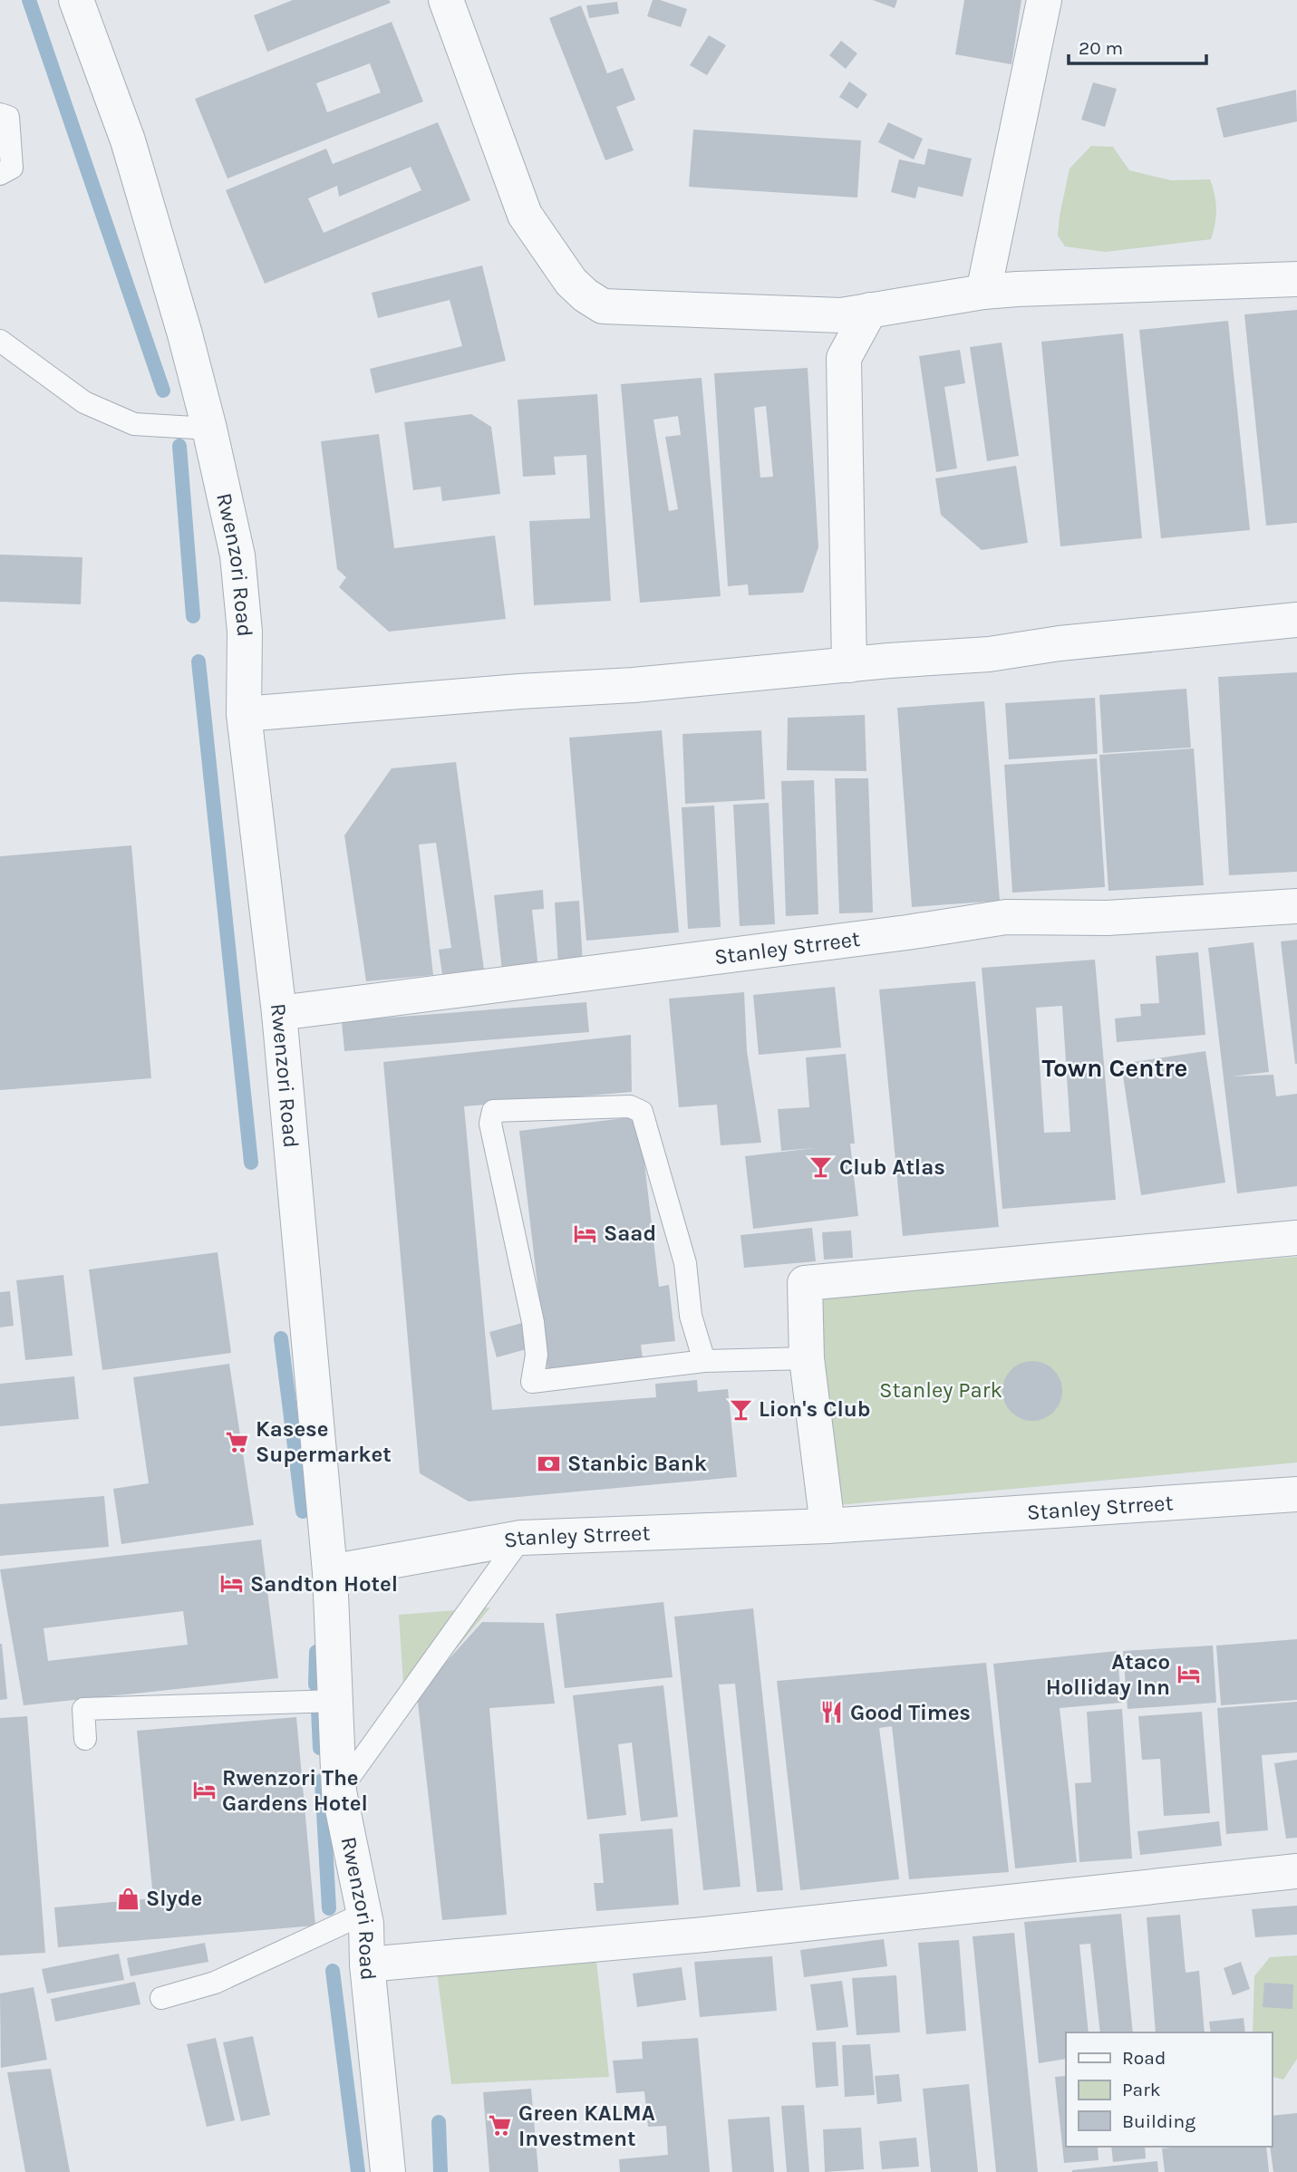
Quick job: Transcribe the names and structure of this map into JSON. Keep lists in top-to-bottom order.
{
  "streets": {
    "street": ["Rwenzori Road", "Stanley Strreet"]
  },
  "crossings": [
    ["Rwenzori Road", "Stanley Strreet"]
  ],
  "districts": ["Town Centre"],
  "parks": ["Stanley Park"],
  "places": {
    "bar": ["Club Atlas", "Lion's Club"],
    "hotel": [
      "Saad",
      "Sandton Hotel",
      "Ataco Holliday Inn",
      "Rwenzori The Gardens Hotel"
    ],
    "supermarket": ["Kasese Supermarket", "Green KALMA Investment"],
    "bank": ["Stanbic Bank"],
    "restaurant": ["Good Times"],
    "shop": ["Slyde"]
  },
  "legend": ["Road", "Park", "Building"],
  "scale_bar": "20 m"
}
